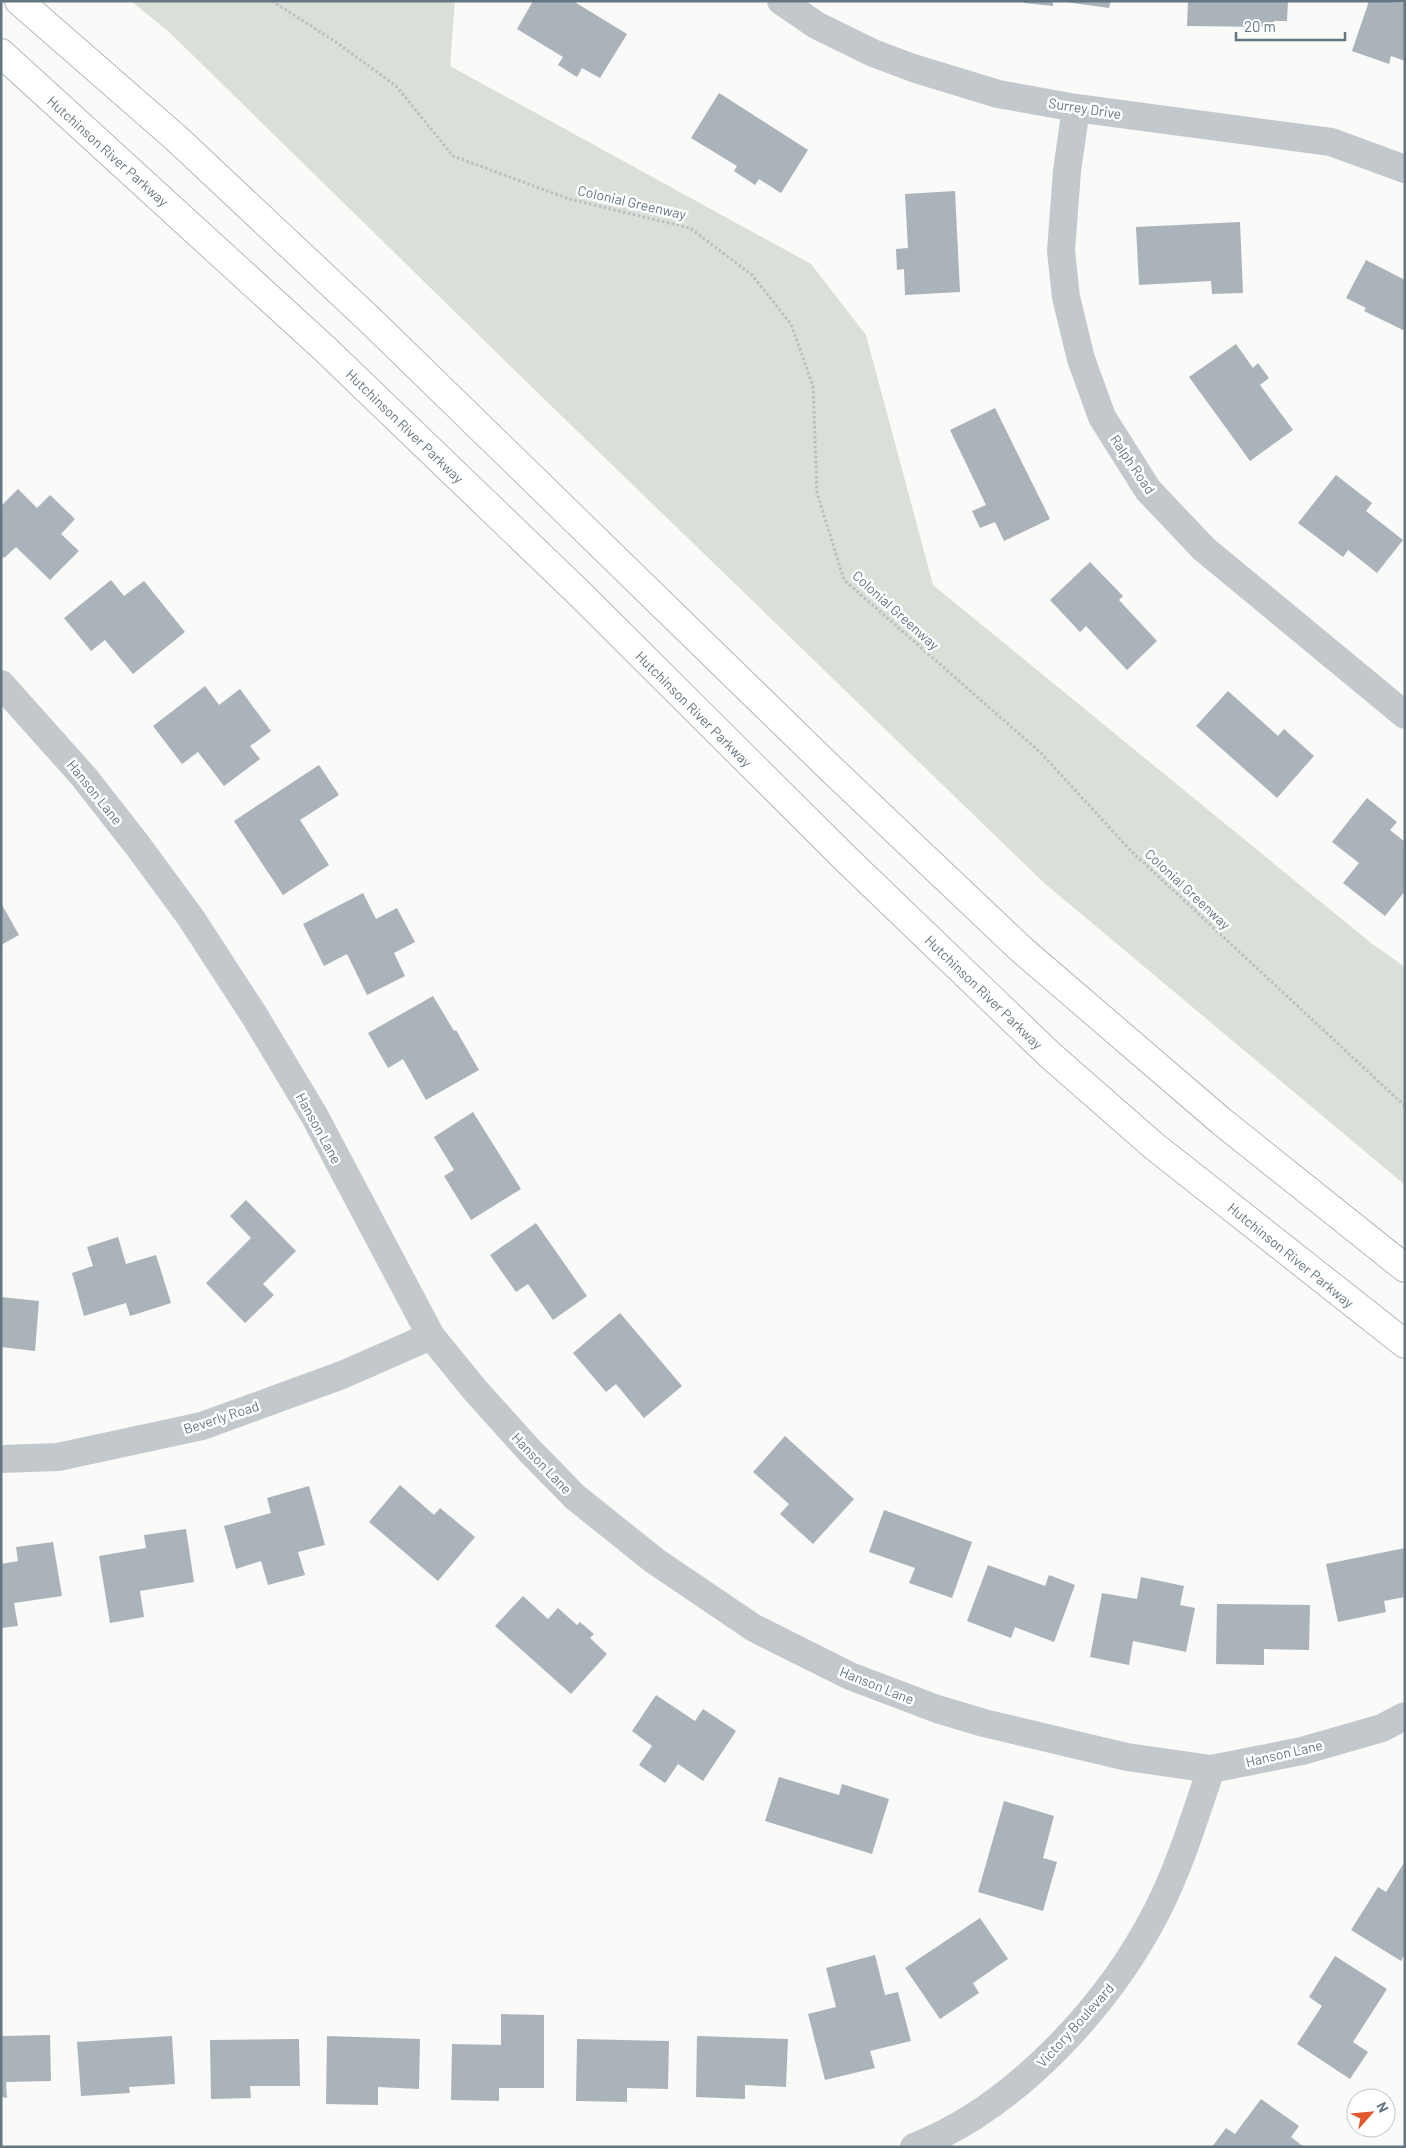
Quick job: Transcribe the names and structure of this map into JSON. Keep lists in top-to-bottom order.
{
  "streets": {
    "highway": ["Hutchinson River Parkway"],
    "street": [
      "Surrey Drive",
      "Ralph Road",
      "Hanson Lane",
      "Beverly Road",
      "Victory Boulevard"
    ],
    "path": ["Colonial Greenway"]
  },
  "crossings": [
    ["Surrey Drive", "Ralph Road"],
    ["Hanson Lane", "Beverly Road"],
    ["Hanson Lane", "Victory Boulevard"]
  ],
  "scale_bar": "20 m",
  "north": "top right"
}
